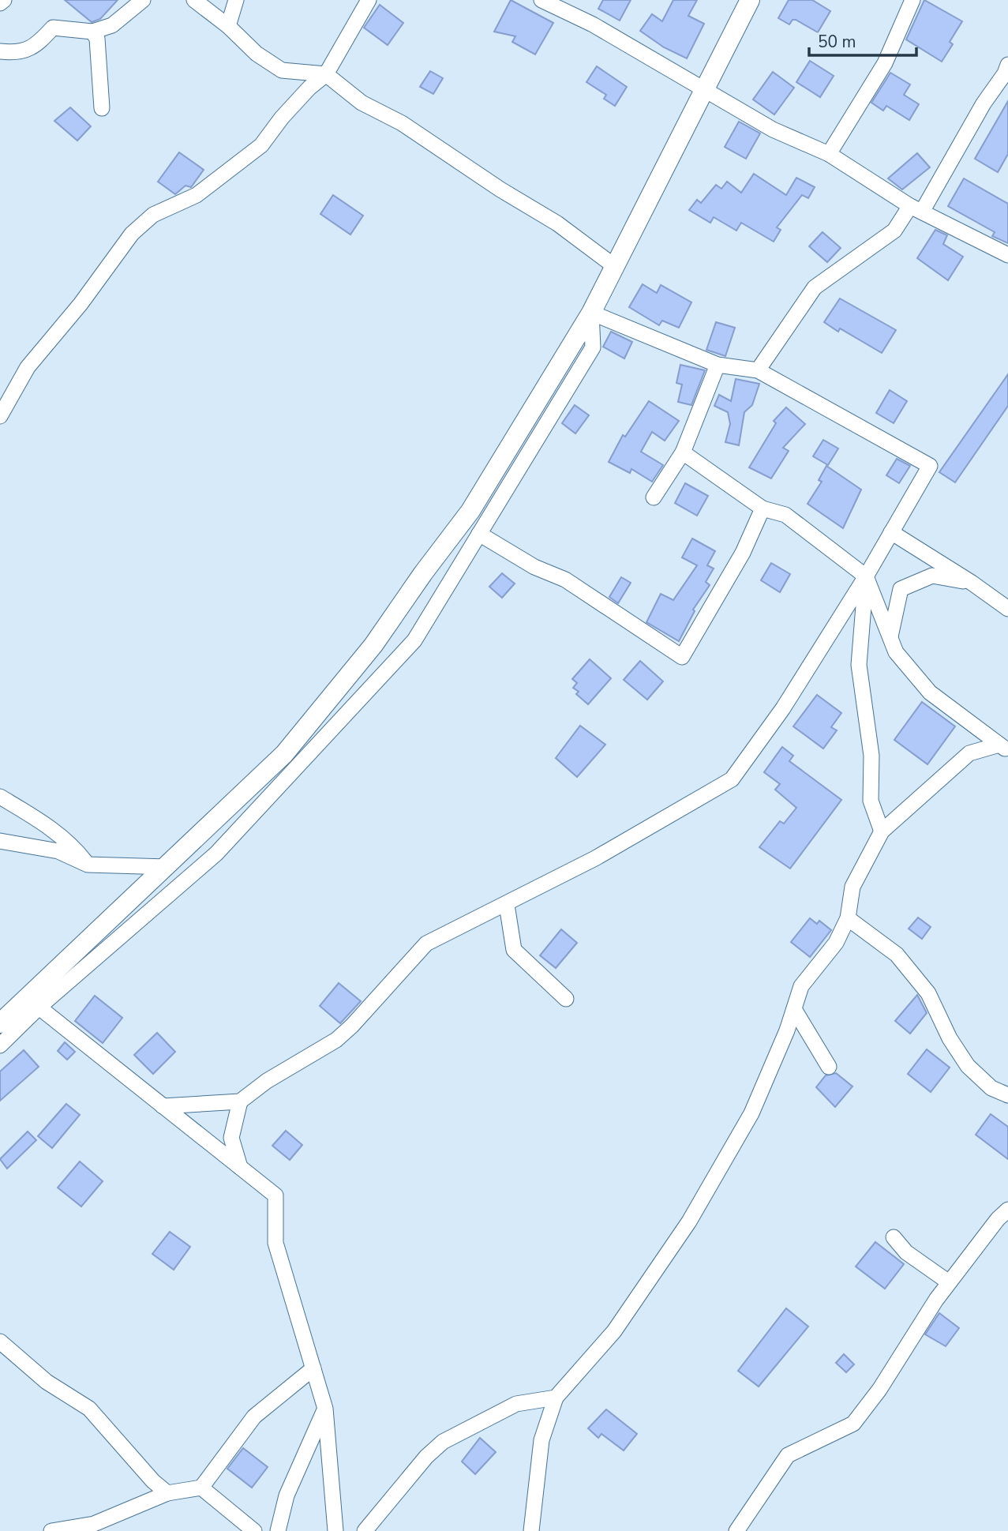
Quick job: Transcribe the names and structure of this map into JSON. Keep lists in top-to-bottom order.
{
  "scale_bar": "50 m"
}
